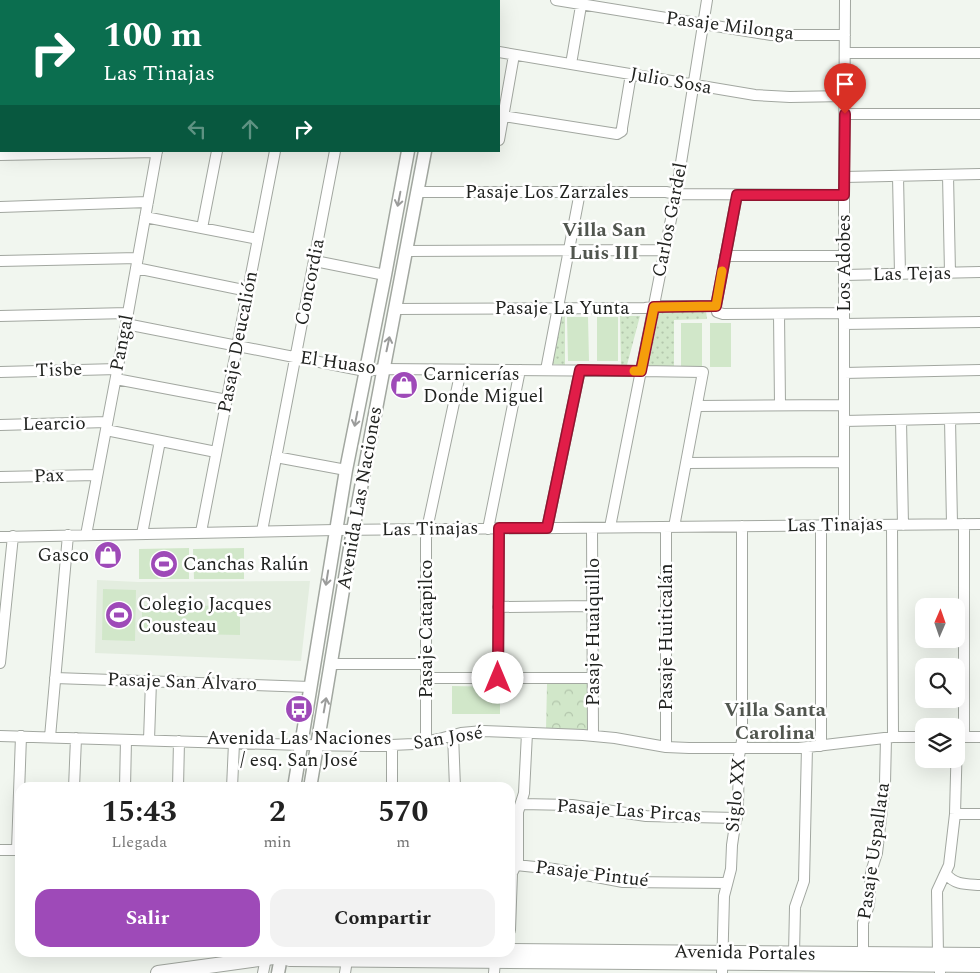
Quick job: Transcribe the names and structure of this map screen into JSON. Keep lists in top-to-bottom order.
{
  "streets": {
    "main road": ["Avenida Portales"],
    "street": [
      "Pasaje Milonga",
      "Julio Sosa",
      "Pasaje Los Zarzales",
      "Carlos Gardel",
      "Los Adobes",
      "Las Tejas",
      "Concordia",
      "Pasaje La Yunta",
      "Pasaje Deucalión",
      "Pangal",
      "El Huaso",
      "Tisbe",
      "Learcio",
      "Pax",
      "Avenida Las Naciones",
      "Las Tinajas",
      "Pasaje Catapilco",
      "Pasaje Huaiquillo",
      "Pasaje Huiticalán",
      "Pasaje San Álvaro",
      "San José",
      "Siglo XX",
      "Pasaje Las Pircas",
      "Pasaje Uspallata",
      "Pasaje Pintué"
    ]
  },
  "crossings": [
    ["Pasaje Milonga", "Carlos Gardel"],
    ["Pasaje Milonga", "Los Adobes"],
    ["Julio Sosa", "Carlos Gardel"],
    ["Julio Sosa", "Los Adobes"],
    ["Pasaje Los Zarzales", "Carlos Gardel"],
    ["Pasaje Los Zarzales", "Los Adobes"],
    ["Pasaje Los Zarzales", "Avenida Las Naciones"],
    ["Carlos Gardel", "Pasaje La Yunta"],
    ["Carlos Gardel", "El Huaso"],
    ["Carlos Gardel", "Las Tinajas"],
    ["Los Adobes", "Las Tejas"],
    ["Los Adobes", "Pasaje La Yunta"],
    ["Los Adobes", "Las Tinajas"],
    ["Concordia", "El Huaso"],
    ["Concordia", "Las Tinajas"],
    ["Pasaje La Yunta", "Avenida Las Naciones"],
    ["Pasaje Deucalión", "El Huaso"],
    ["Pasaje Deucalión", "Tisbe"],
    ["Pasaje Deucalión", "Learcio"],
    ["Pasaje Deucalión", "Las Tinajas"],
    ["Pangal", "El Huaso"],
    ["Pangal", "Tisbe"],
    ["Pangal", "Learcio"],
    ["Pangal", "Pax"],
    ["Pangal", "Las Tinajas"],
    ["El Huaso", "Avenida Las Naciones"],
    ["El Huaso", "Pasaje Catapilco"],
    ["El Huaso", "Pasaje Huiticalán"],
    ["Avenida Las Naciones", "Las Tinajas"],
    ["Avenida Las Naciones", "Pasaje San Álvaro"],
    ["Avenida Las Naciones", "San José"],
    ["Las Tinajas", "Pasaje Catapilco"],
    ["Las Tinajas", "Pasaje Huaiquillo"],
    ["Las Tinajas", "Pasaje Huiticalán"],
    ["Las Tinajas", "Siglo XX"],
    ["Las Tinajas", "Pasaje Uspallata"],
    ["Pasaje Catapilco", "San José"],
    ["Pasaje Huaiquillo", "San José"],
    ["Pasaje Huiticalán", "San José"],
    ["San José", "Siglo XX"],
    ["San José", "Pasaje Uspallata"],
    ["Siglo XX", "Pasaje Las Pircas"],
    ["Siglo XX", "Pasaje Pintué"],
    ["Siglo XX", "Avenida Portales"],
    ["Pasaje Uspallata", "Avenida Portales"]
  ],
  "districts": ["Villa San Luis III", "Villa Santa Carolina"],
  "places": {
    "shop": ["Carnicerías Donde Miguel", "Gasco"],
    "sports": ["Canchas Ralún", "Colegio Jacques Cousteau"],
    "bus stop": ["Avenida Las Naciones / esq. San José"]
  },
  "north": "top",
  "page": {
    "turn": ["100 m", "Las Tinajas"],
    "eta": [
      "15:43",
      "Llegada",
      "2",
      "min",
      "570",
      "m"
    ],
    "buttons": ["Salir", "Compartir"]
  }
}
